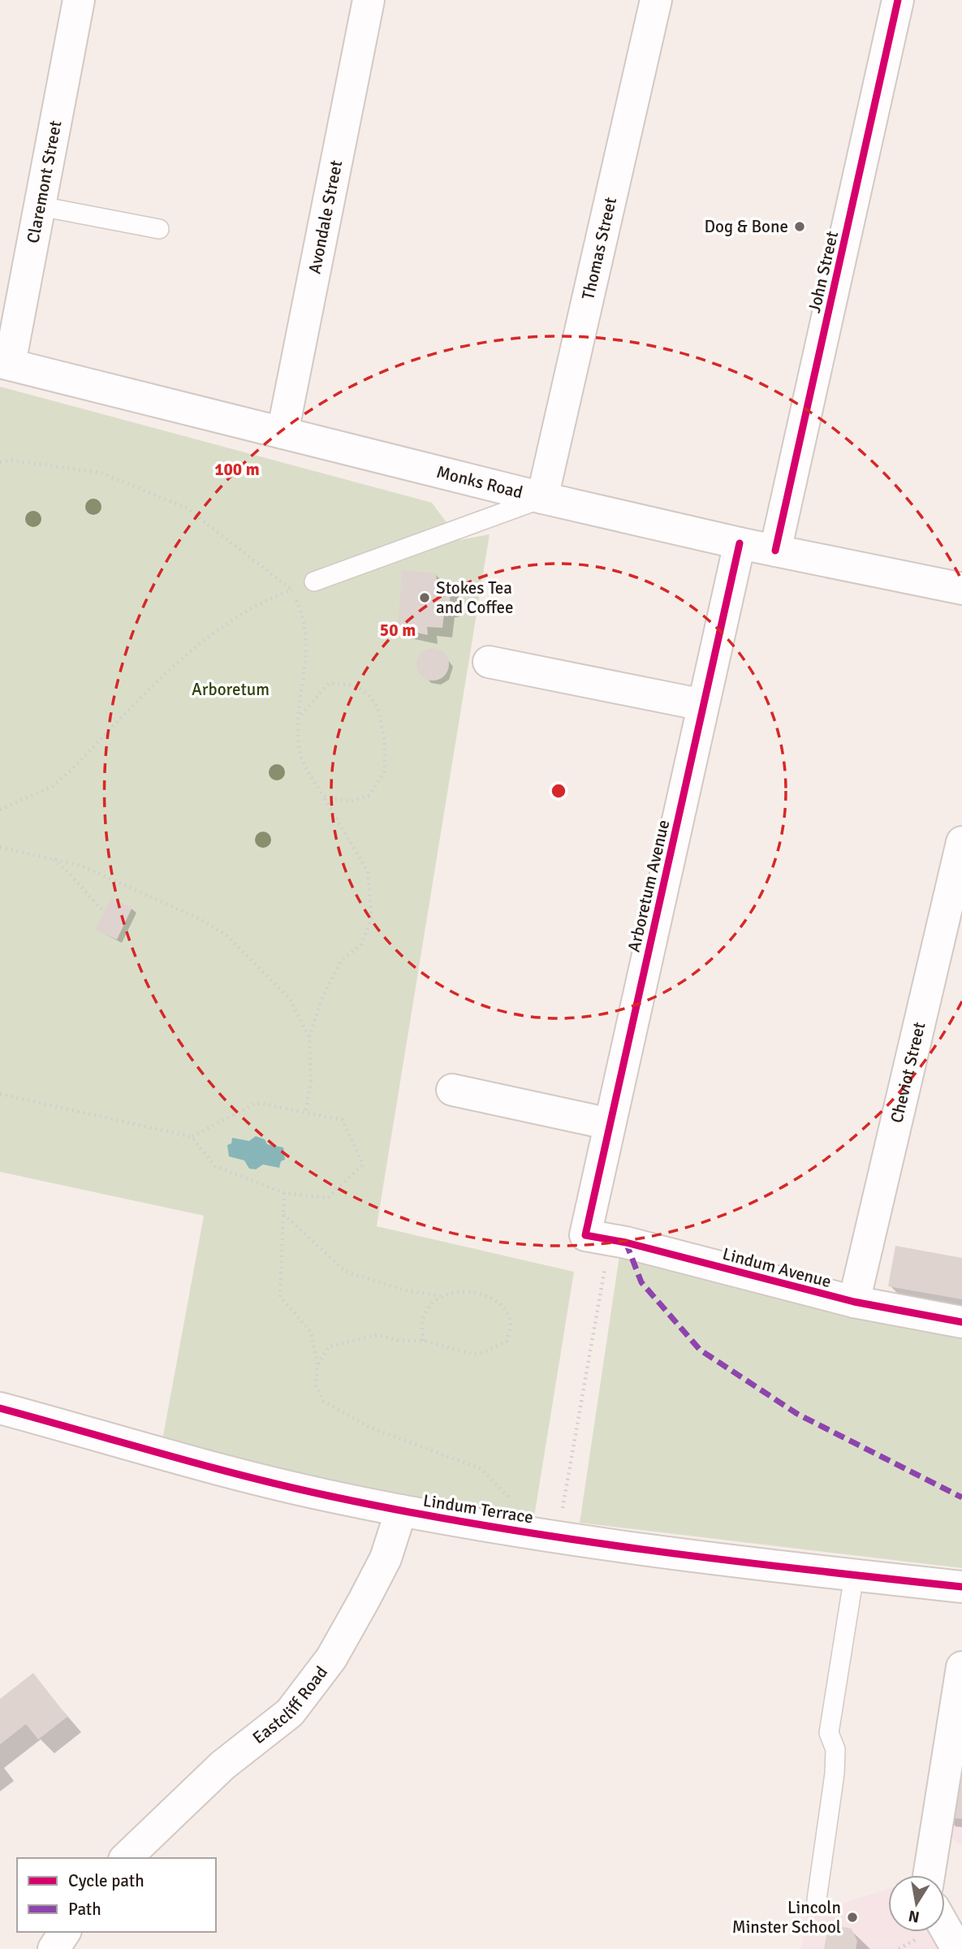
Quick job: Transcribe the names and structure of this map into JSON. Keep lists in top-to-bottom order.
{
  "streets": {
    "street": [
      "Claremont Street",
      "Avondale Street",
      "Thomas Street",
      "John Street",
      "Monks Road",
      "Arboretum Avenue",
      "Cheviot Street",
      "Lindum Avenue",
      "Lindum Terrace",
      "Eastcliff Road"
    ]
  },
  "crossings": [
    ["Claremont Street", "Monks Road"],
    ["Avondale Street", "Monks Road"],
    ["Thomas Street", "Monks Road"],
    ["John Street", "Monks Road"],
    ["Monks Road", "Arboretum Avenue"],
    ["Arboretum Avenue", "Lindum Avenue"],
    ["Cheviot Street", "Lindum Avenue"],
    ["Lindum Terrace", "Eastcliff Road"]
  ],
  "parks": ["Arboretum"],
  "places": ["Dog & Bone", "Stokes Tea and Coffee", "Lincoln Minster School"],
  "legend": ["Cycle path", "Path"],
  "north": "bottom",
  "rings": ["100 m", "50 m"]
}
